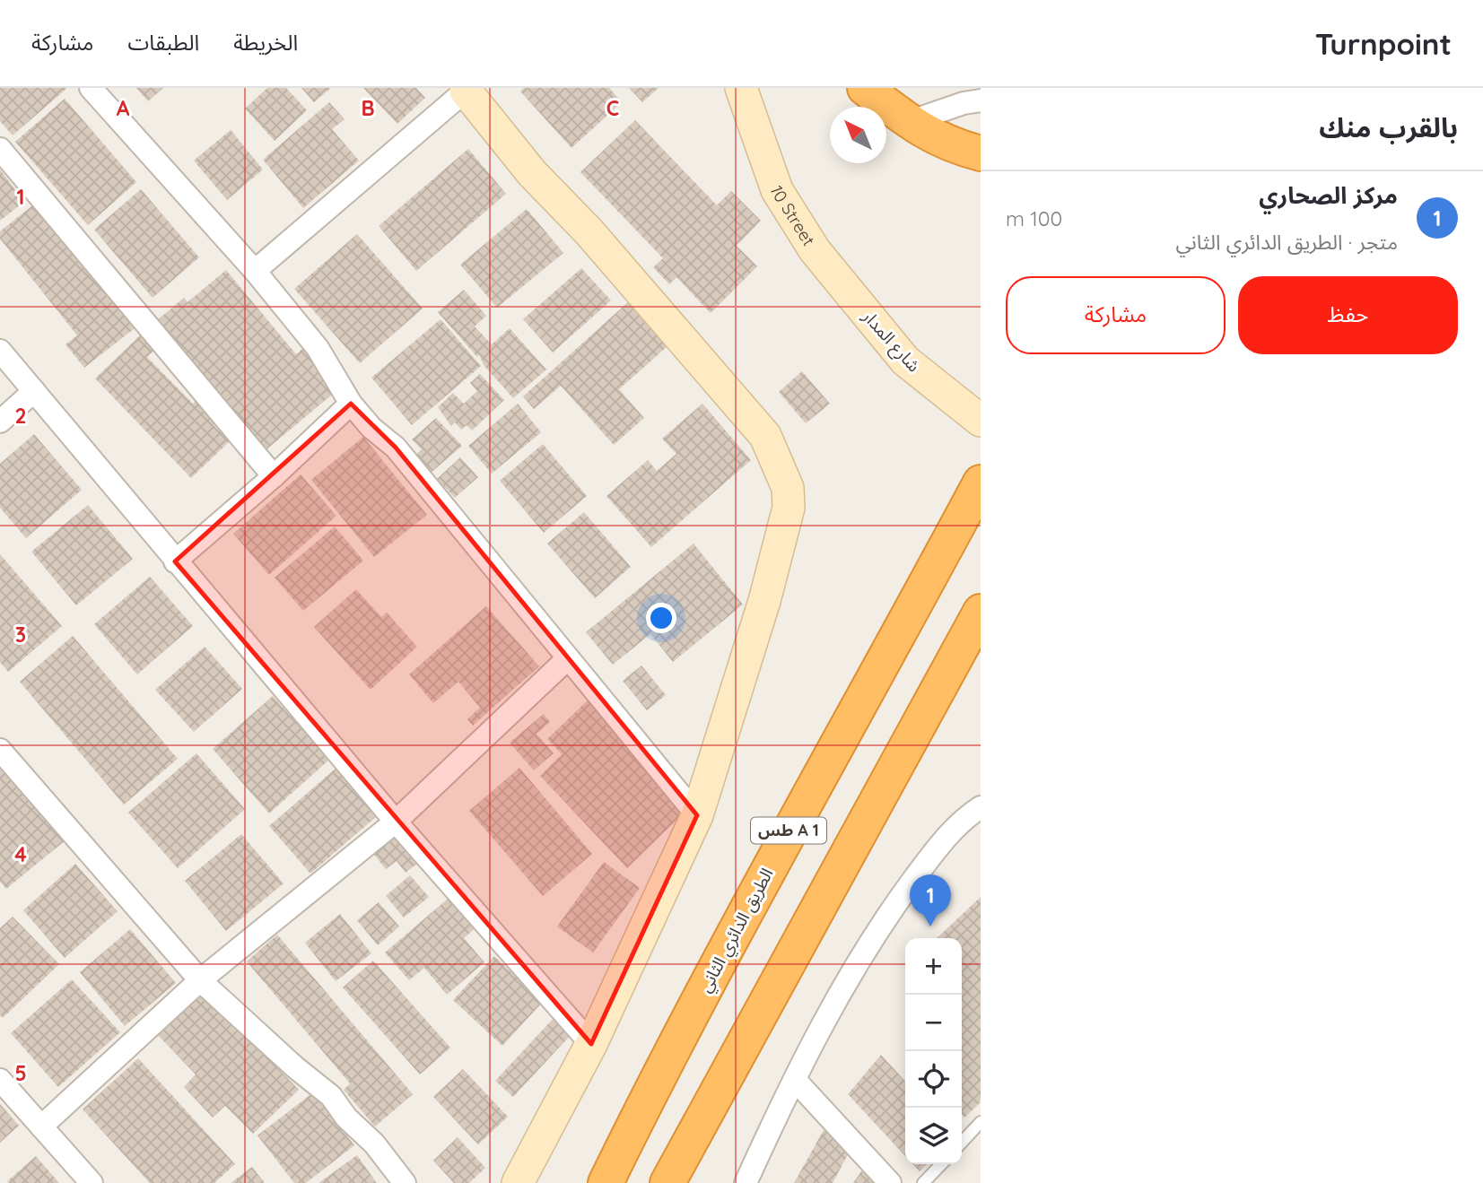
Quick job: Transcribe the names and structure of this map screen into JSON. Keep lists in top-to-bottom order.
{
  "streets": {
    "highway": ["طس A 1", "الطريق الدائري الثاني"],
    "street": ["10 Street", "شارع المدار"]
  },
  "crossings": [
    ["10 Street", "شارع المدار"]
  ],
  "north": "top left",
  "page": {
    "header": "Turnpoint",
    "nav": ["الخريطة", "الطبقات", "مشاركة"],
    "heading": "بالقرب منك",
    "list": [
      {
        "mark": "1",
        "name": "مركز الصحاري",
        "note": "متجر · الطريق الدائري الثاني",
        "value": "100 m"
      }
    ],
    "buttons": ["حفظ", "مشاركة"],
    "pins": "1",
    "map_buttons": ["+", "−"]
  },
  "grid": {
    "columns": ["A", "B", "C"],
    "rows": [
      "1",
      "2",
      "3",
      "4",
      "5"
    ]
  }
}
